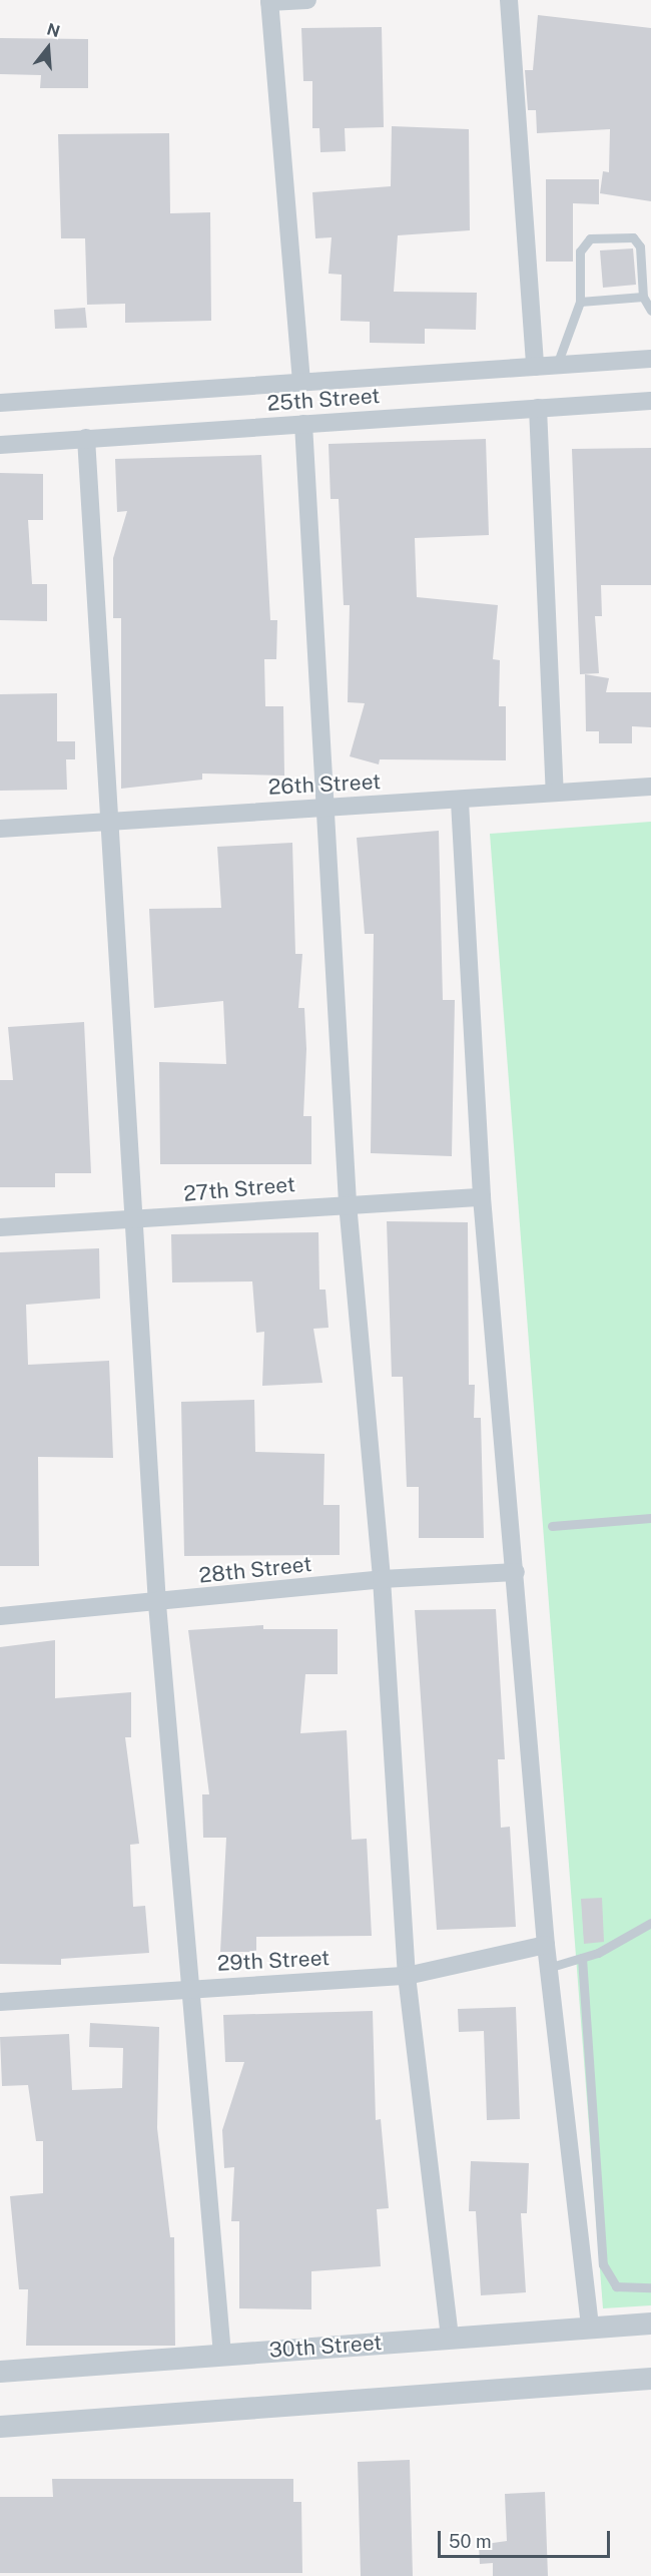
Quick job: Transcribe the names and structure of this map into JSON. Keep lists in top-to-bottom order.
{
  "streets": {
    "street": [
      "25th Street",
      "26th Street",
      "27th Street",
      "28th Street",
      "29th Street",
      "30th Street"
    ]
  },
  "scale_bar": "50 m",
  "north": "top"
}
